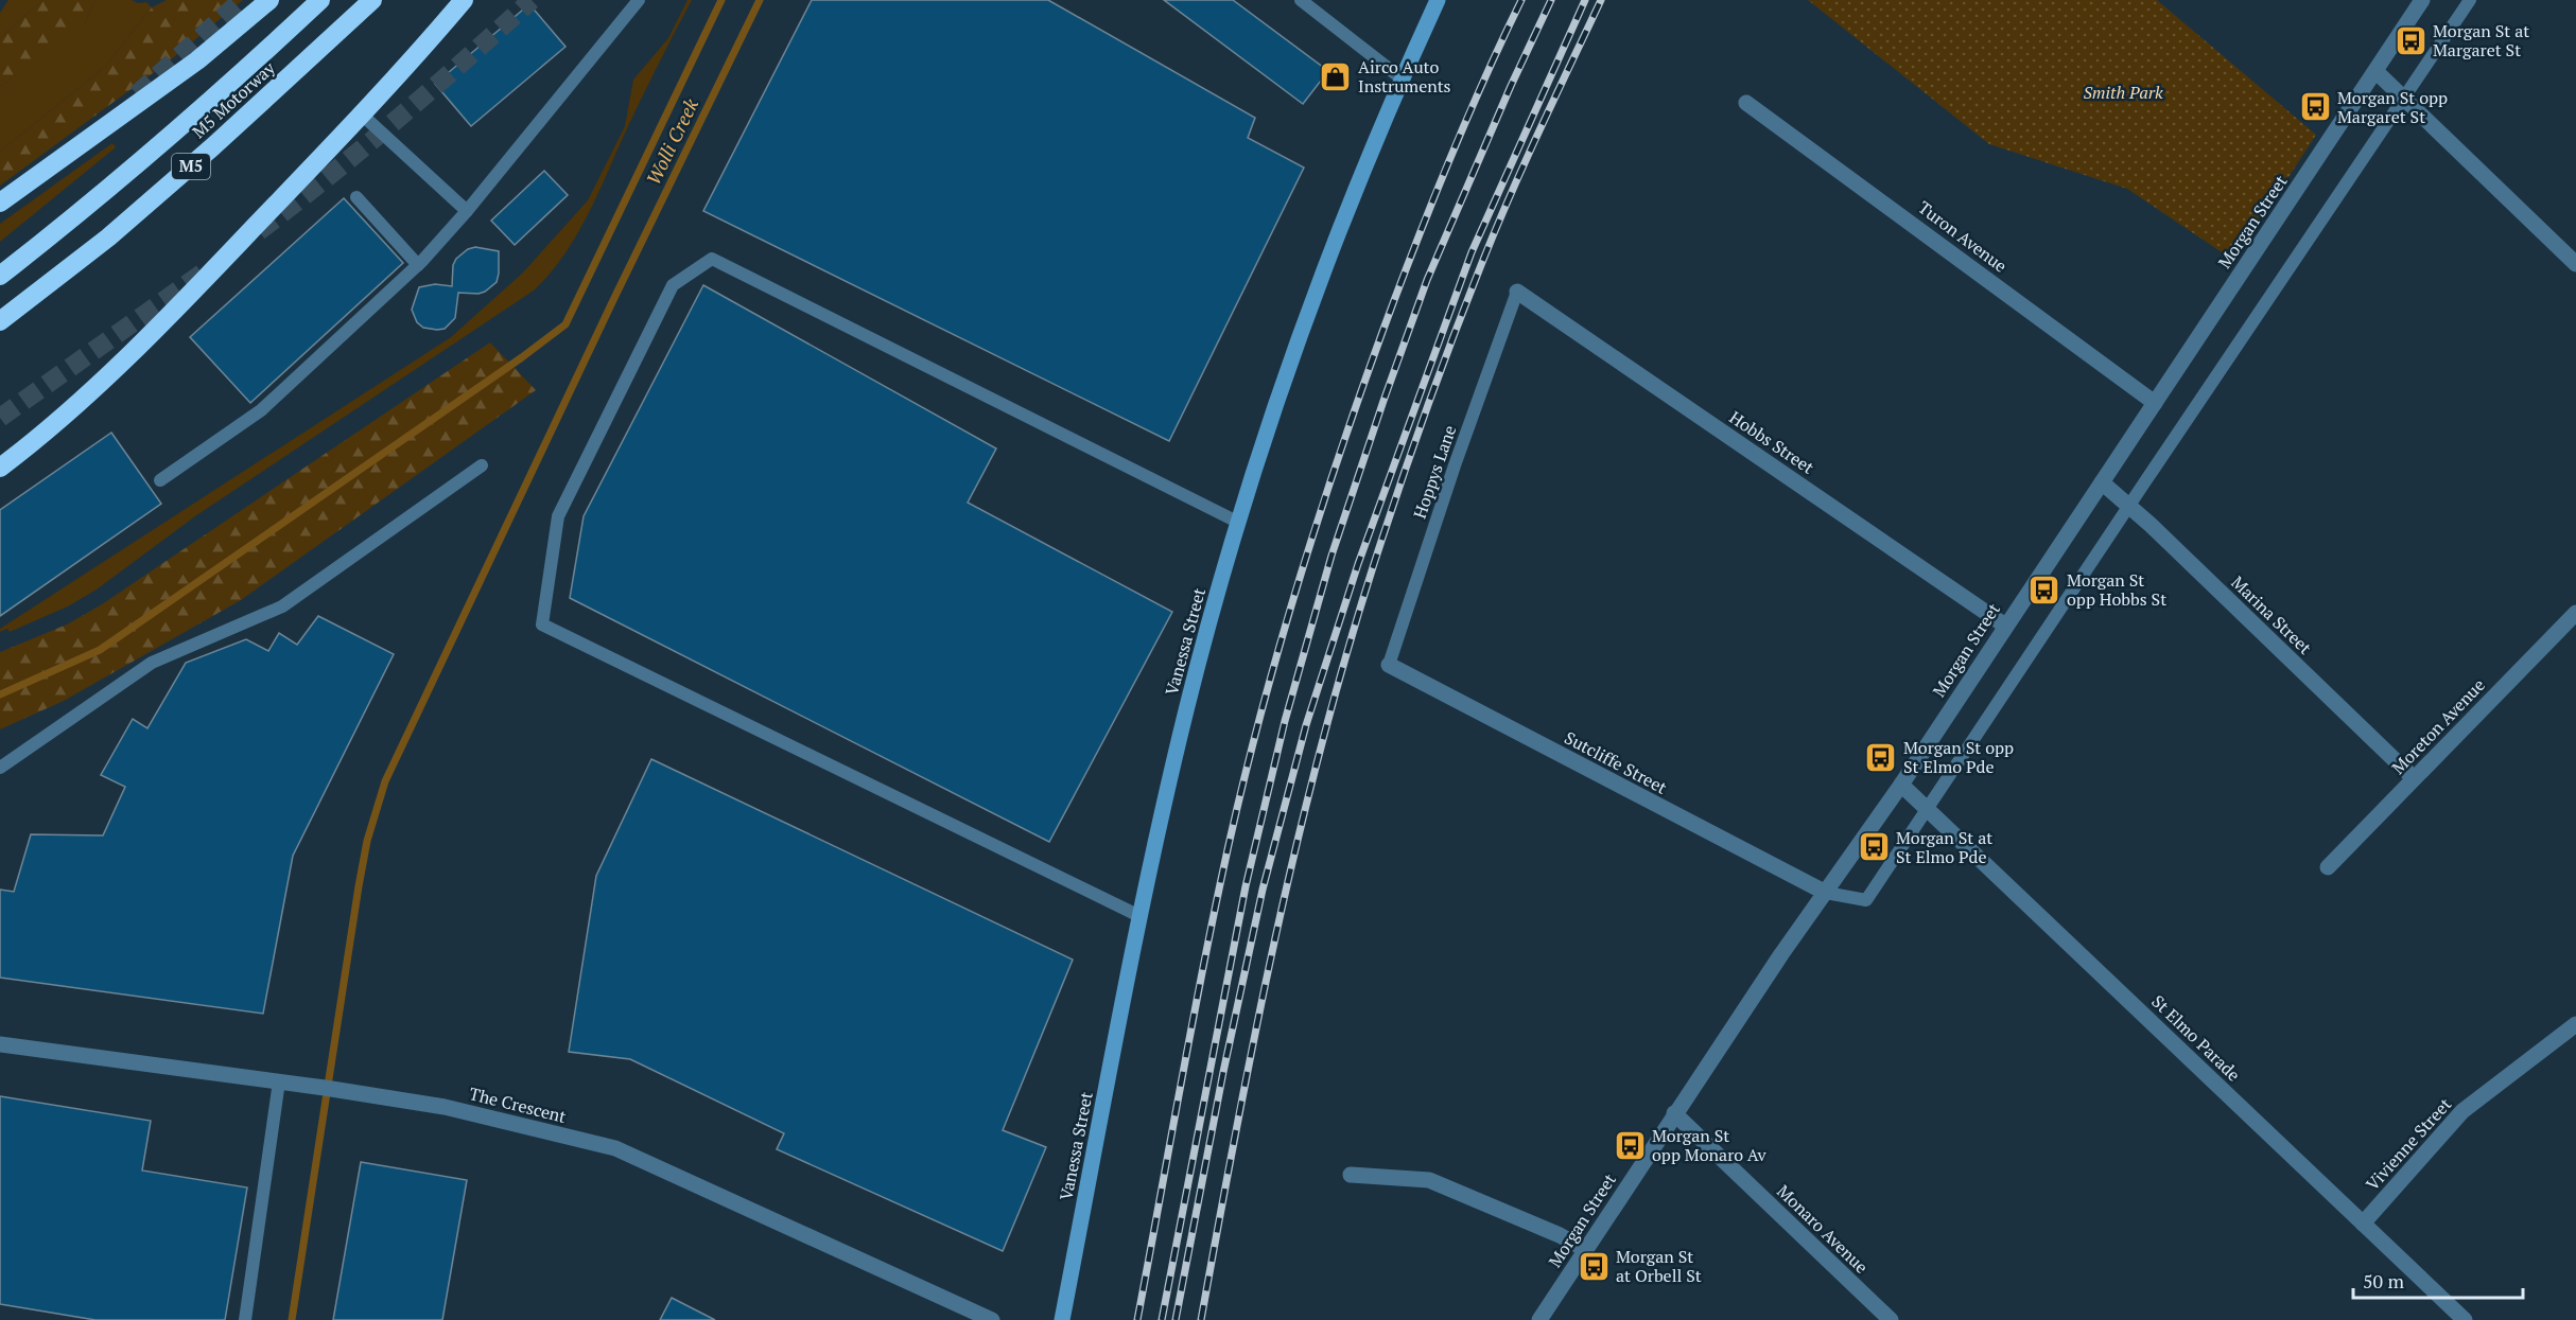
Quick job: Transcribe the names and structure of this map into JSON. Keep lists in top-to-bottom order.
{
  "streets": {
    "highway": ["M5 Motorway", "M5"],
    "main road": ["Vanessa Street"],
    "street": [
      "Morgan Street",
      "Turon Avenue",
      "Hobbs Street",
      "Marina Street",
      "Moreton Avenue",
      "Sutcliffe Street",
      "St Elmo Parade",
      "The Crescent",
      "Vivienne Street",
      "Monaro Avenue"
    ],
    "lane": ["Hoppys Lane"]
  },
  "crossings": [
    ["Morgan Street", "Turon Avenue"],
    ["Morgan Street", "Hobbs Street"],
    ["Morgan Street", "Marina Street"],
    ["Morgan Street", "Sutcliffe Street"],
    ["Morgan Street", "St Elmo Parade"],
    ["Morgan Street", "Monaro Avenue"],
    ["Hobbs Street", "Hoppys Lane"],
    ["Hoppys Lane", "Sutcliffe Street"],
    ["Marina Street", "Moreton Avenue"],
    ["St Elmo Parade", "Vivienne Street"]
  ],
  "water": ["Wolli Creek"],
  "parks": ["Smith Park"],
  "places": {
    "bus stop": [
      "Morgan St at Margaret St",
      "Morgan St opp Margaret St",
      "Morgan St opp Hobbs St",
      "Morgan St opp St Elmo Pde",
      "Morgan St at St Elmo Pde",
      "Morgan St opp Monaro Av",
      "Morgan St at Orbell St"
    ],
    "shop": ["Airco Auto Instruments"]
  },
  "scale_bar": "50 m"
}
